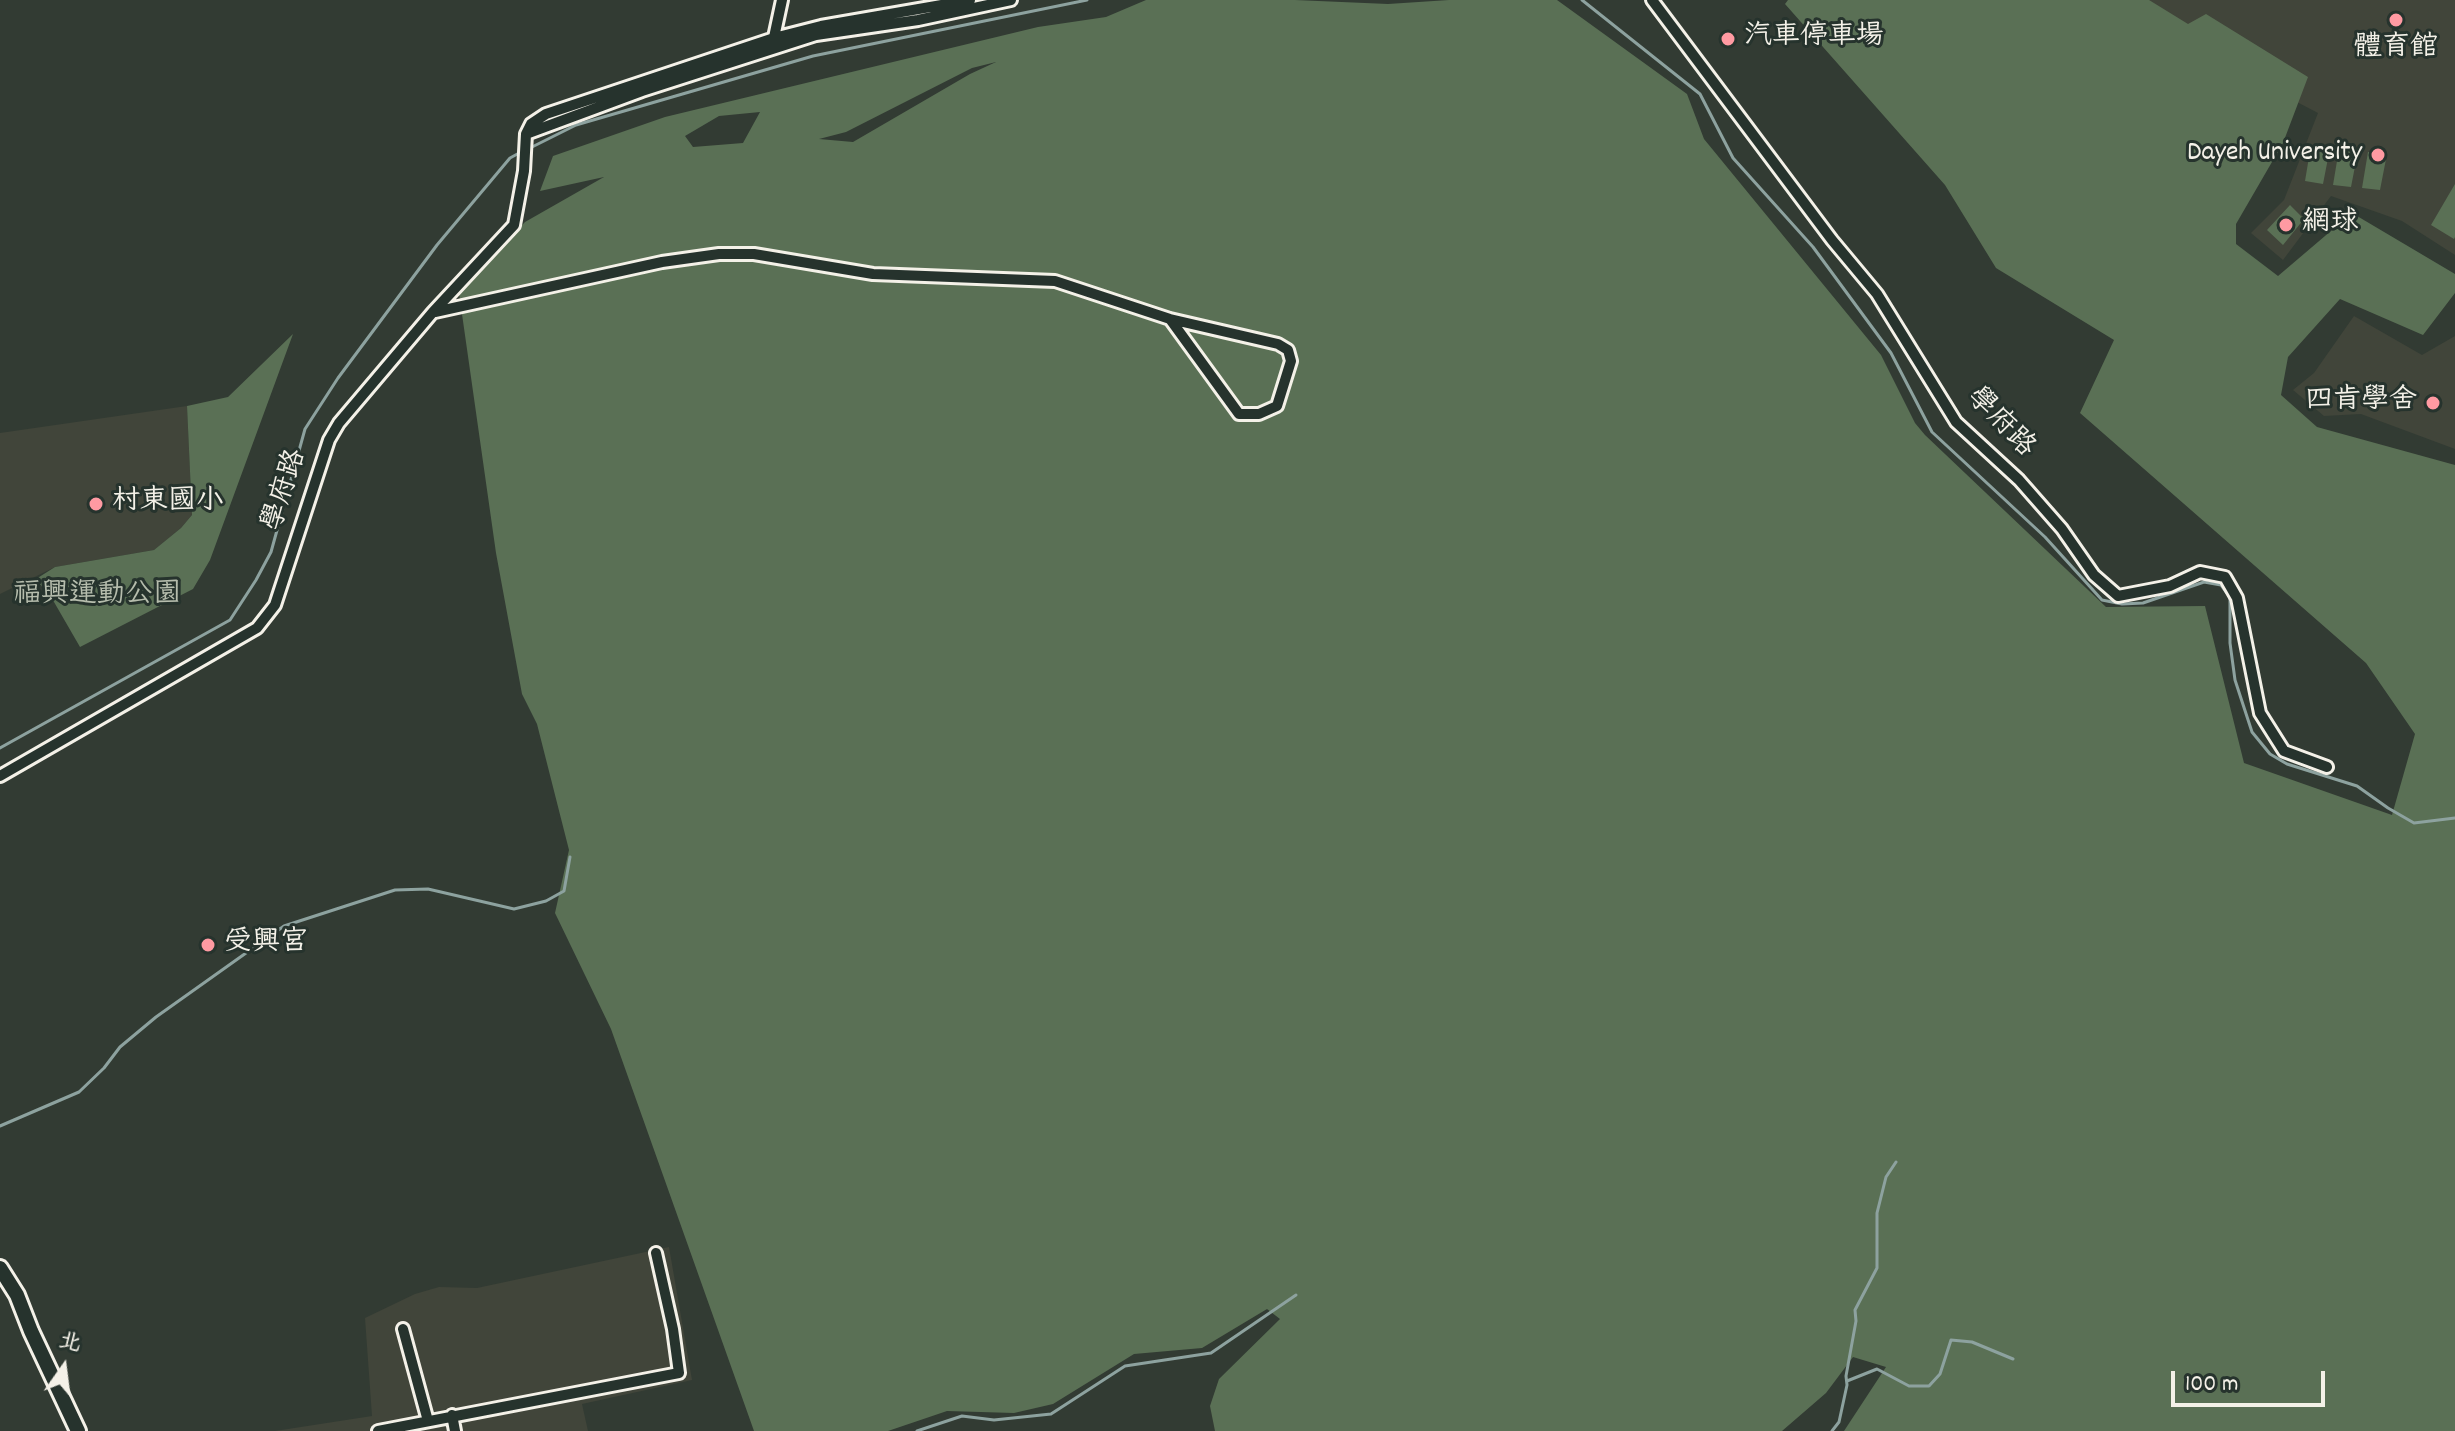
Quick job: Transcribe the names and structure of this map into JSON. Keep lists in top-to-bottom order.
{
  "streets": {
    "street": ["學府路"]
  },
  "parks": ["福興運動公園"],
  "places": [
    "體育館",
    "汽車停車場",
    "Dayeh University",
    "網球",
    "四肯學舍",
    "村東國小",
    "受興宮"
  ],
  "scale_bar": "100 m",
  "north": "top"
}
